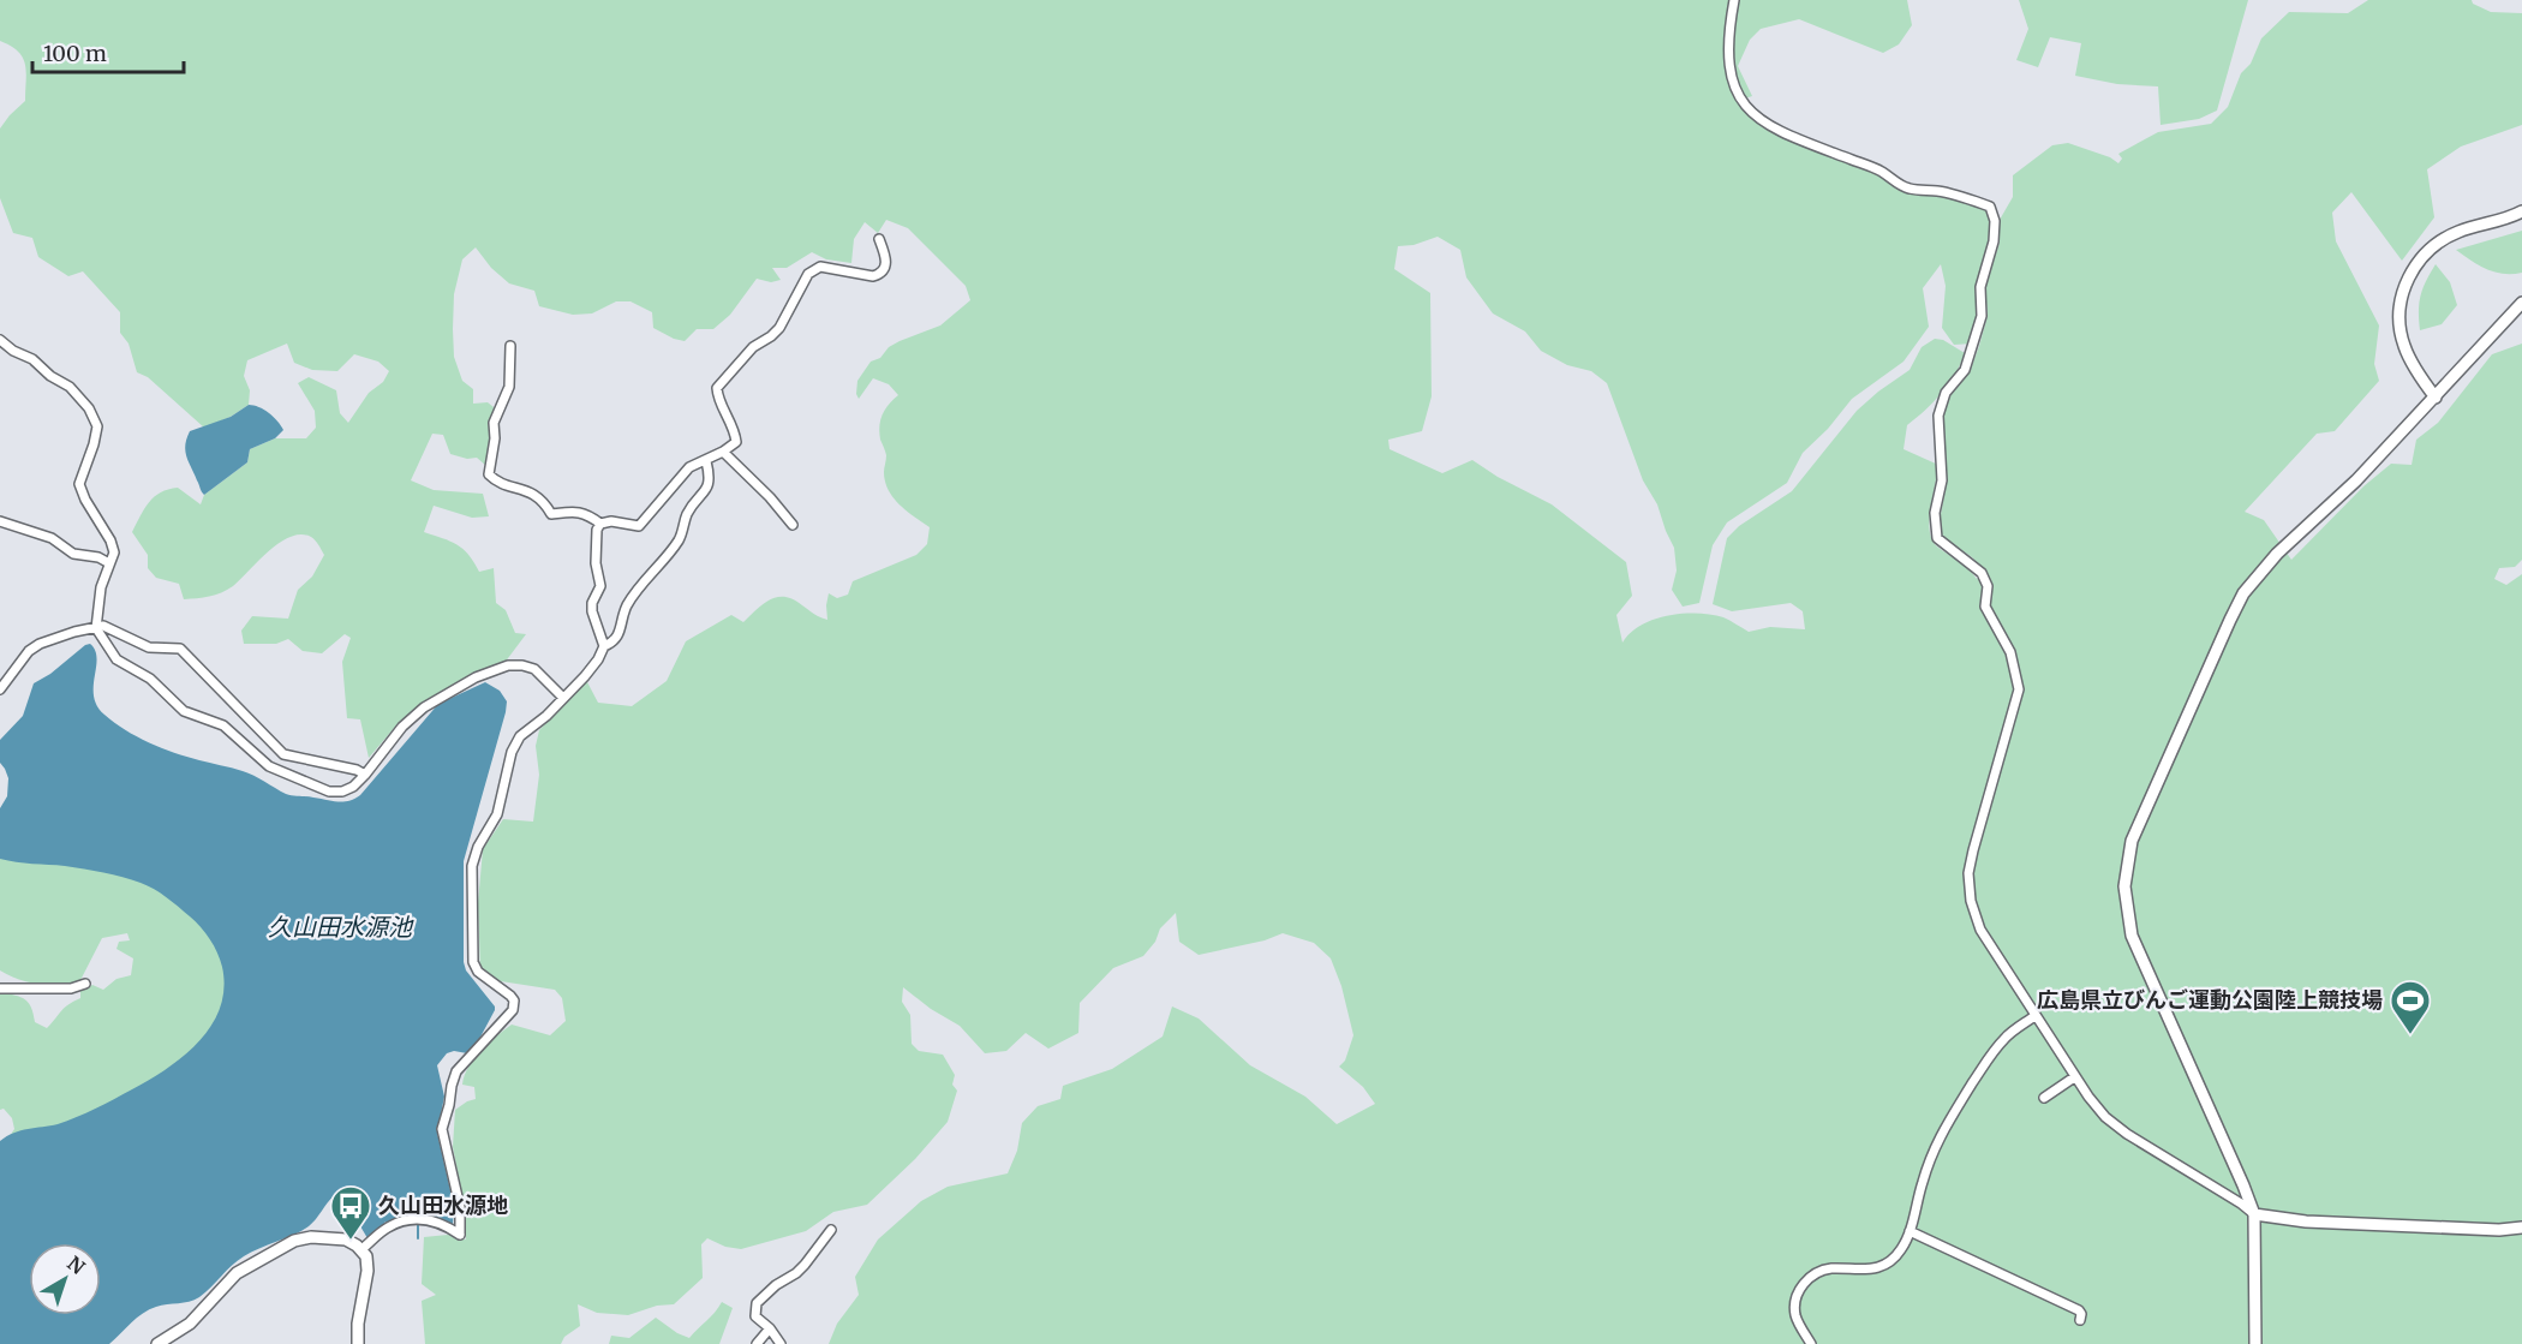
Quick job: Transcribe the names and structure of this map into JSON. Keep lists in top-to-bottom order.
{
  "water": ["久山田水源池"],
  "places": {
    "sports": ["広島県立びんご運動公園陸上競技場"],
    "bus stop": ["久山田水源地"]
  },
  "scale_bar": "100 m",
  "north": "top right"
}
